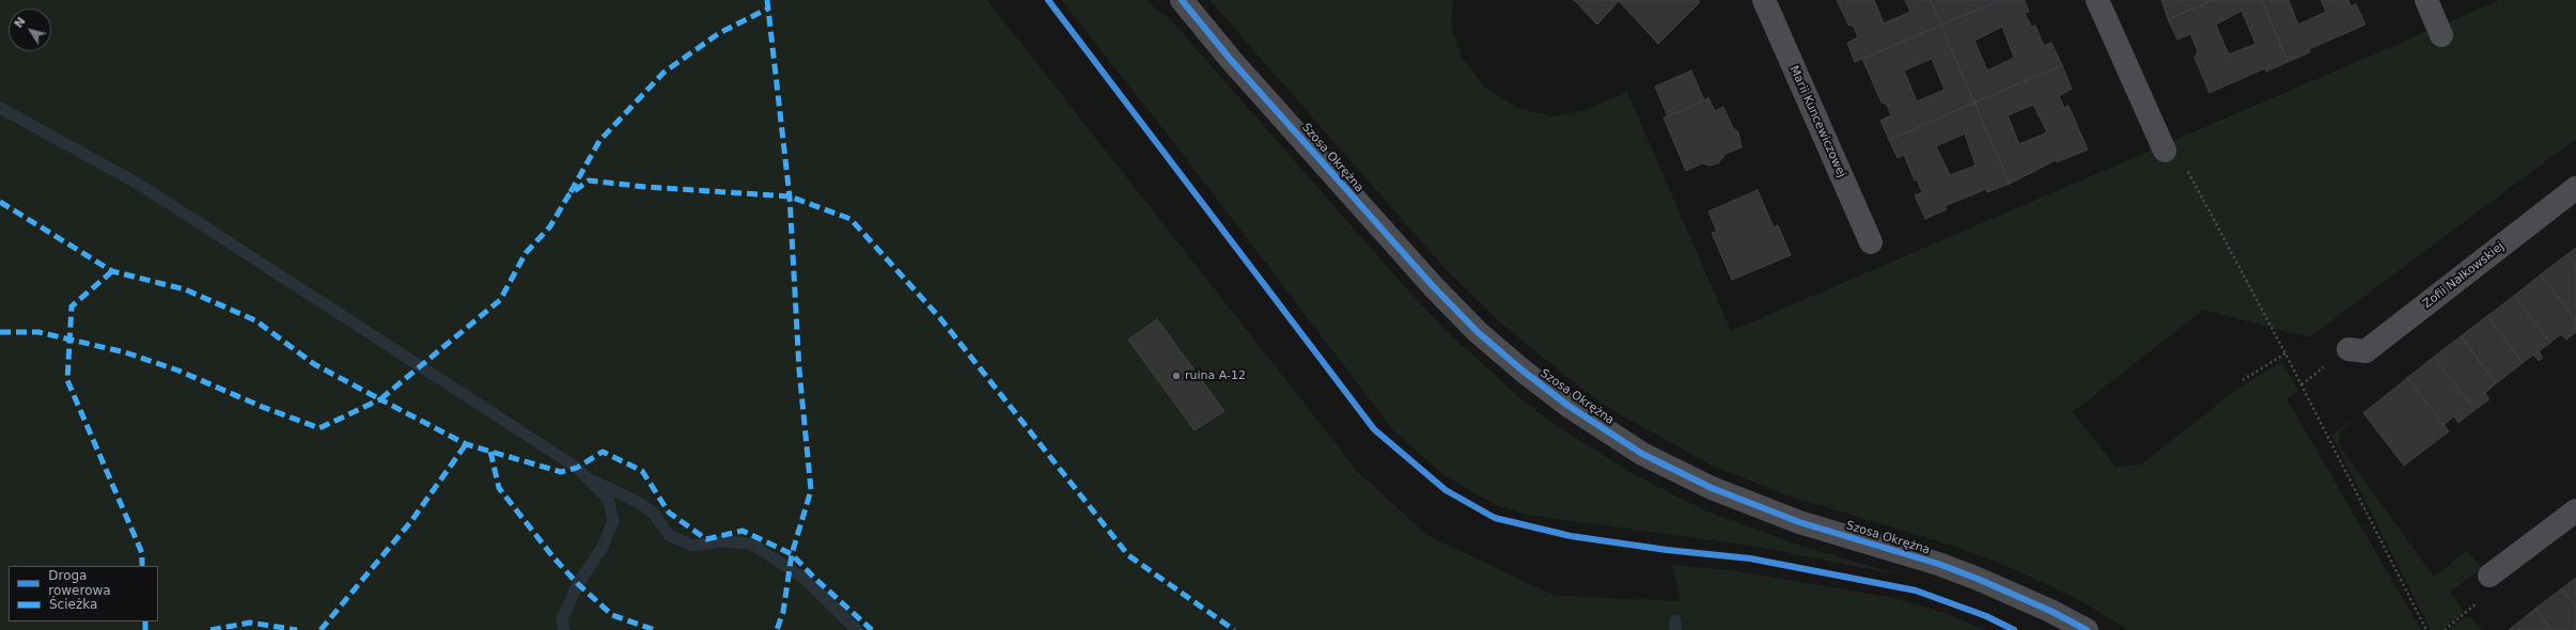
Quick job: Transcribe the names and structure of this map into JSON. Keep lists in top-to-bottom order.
{
  "streets": {
    "street": ["Marii Kuncewiczowej", "Szosa Okrężna", "Zofii Nałkowskiej"]
  },
  "places": ["ruina A-12"],
  "legend": ["Droga rowerowa", "Ścieżka"],
  "north": "top left"
}
